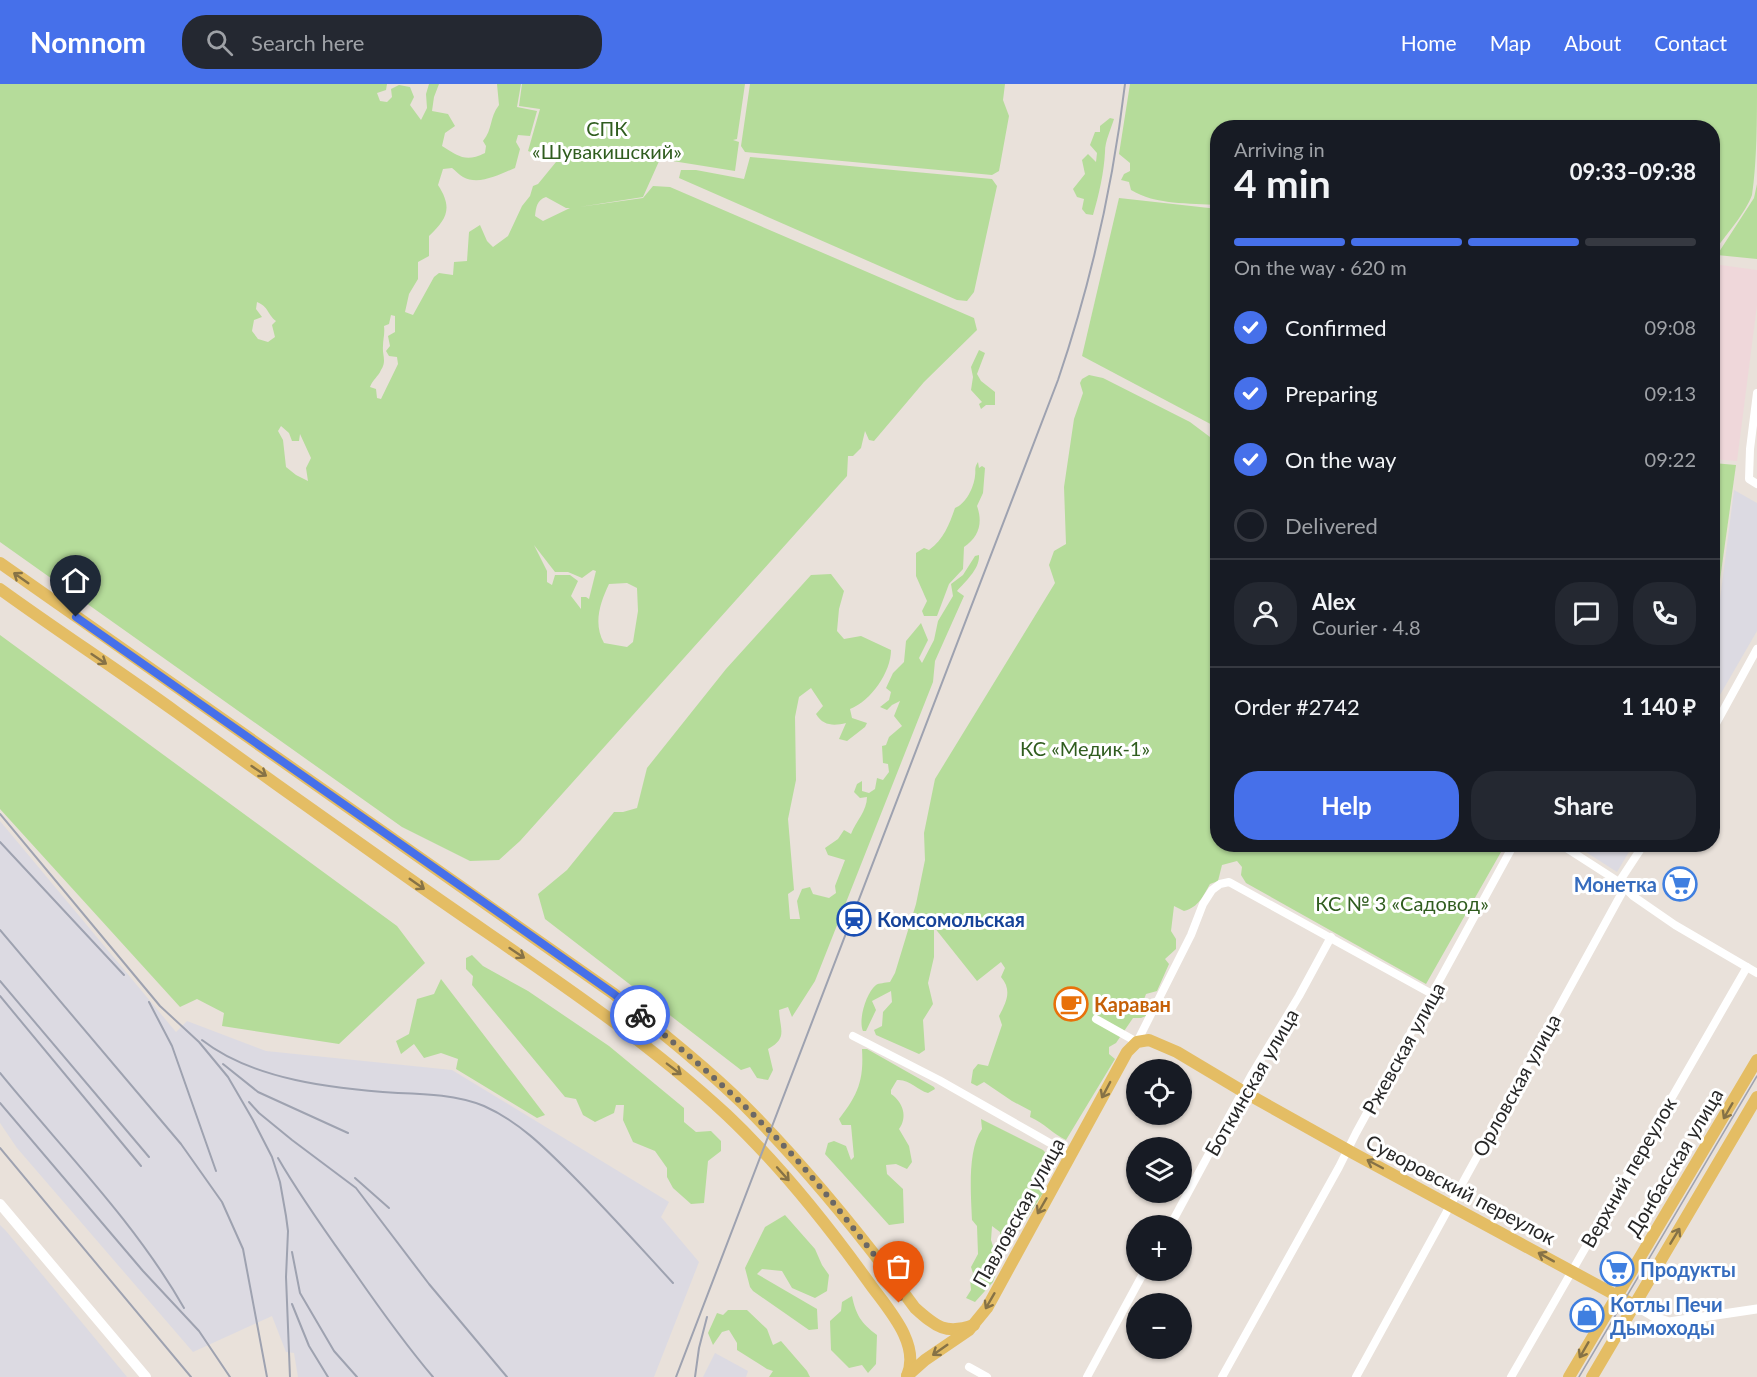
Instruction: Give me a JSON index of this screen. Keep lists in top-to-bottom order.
{
  "streets": {
    "main road": ["Донбасская улица", "Суворовский переулок", "Павловская улица"],
    "street": [
      "Ржевская улица",
      "Боткинская улица",
      "Орловская улица",
      "Верхний переулок"
    ]
  },
  "crossings": [
    ["Ржевская улица", "Суворовский переулок"],
    ["Боткинская улица", "Суворовский переулок"],
    ["Боткинская улица", "Павловская улица"],
    ["Орловская улица", "Суворовский переулок"],
    ["Донбасская улица", "Суворовский переулок"],
    ["Верхний переулок", "Суворовский переулок"],
    ["Суворовский переулок", "Павловская улица"]
  ],
  "one_way": ["Суворовский переулок", "Павловская улица"],
  "parks": ["СПК «Шувакишский»", "КС «Медик-1»", "КС № 3 «Садовод»"],
  "places": {
    "supermarket": ["Монетка", "Продукты"],
    "station": ["Комсомольская"],
    "cafe": ["Караван"],
    "shop": ["Котлы Печи Дымоходы"]
  },
  "page": {
    "header": "Nomnom",
    "search": "Search here",
    "nav": [
      "Home",
      "Map",
      "About",
      "Contact"
    ],
    "heading": ["4 min", "Arriving in", "09:33–09:38"],
    "panel": [
      "Alex",
      "Courier · 4.8",
      "Order #2742",
      "1 140 ₽"
    ],
    "bar": "On the way · 620 m",
    "list": [
      ["Confirmed", "09:08"],
      ["Preparing", "09:13"],
      ["On the way", "09:22"],
      "Delivered"
    ],
    "buttons": ["Help", "Share"],
    "map_buttons": ["+", "−"]
  }
}
